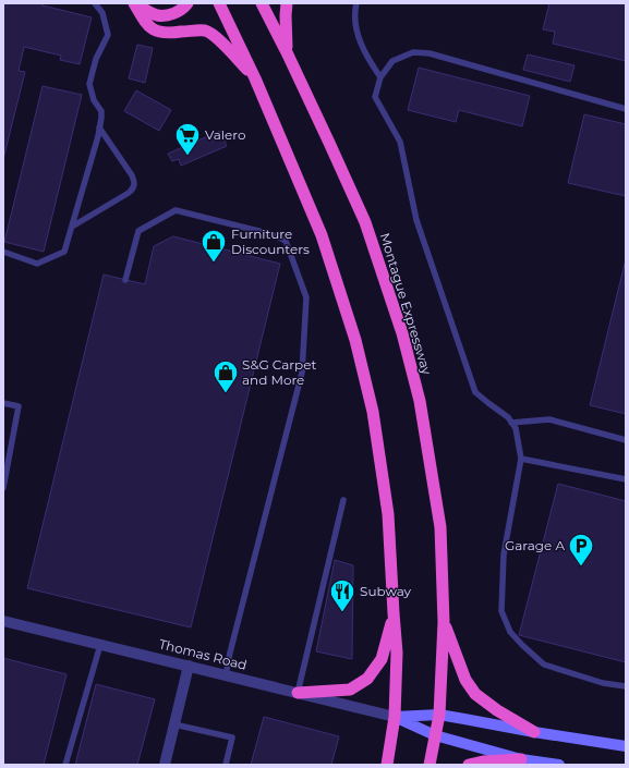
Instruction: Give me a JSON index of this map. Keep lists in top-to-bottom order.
{
  "streets": {
    "highway": ["Montague Expressway"],
    "street": ["Thomas Road"]
  },
  "places": {
    "supermarket": ["Valero"],
    "shop": ["Furniture Discounters", "S&G Carpet and More"],
    "parking": ["Garage A"],
    "restaurant": ["Subway"]
  }
}
